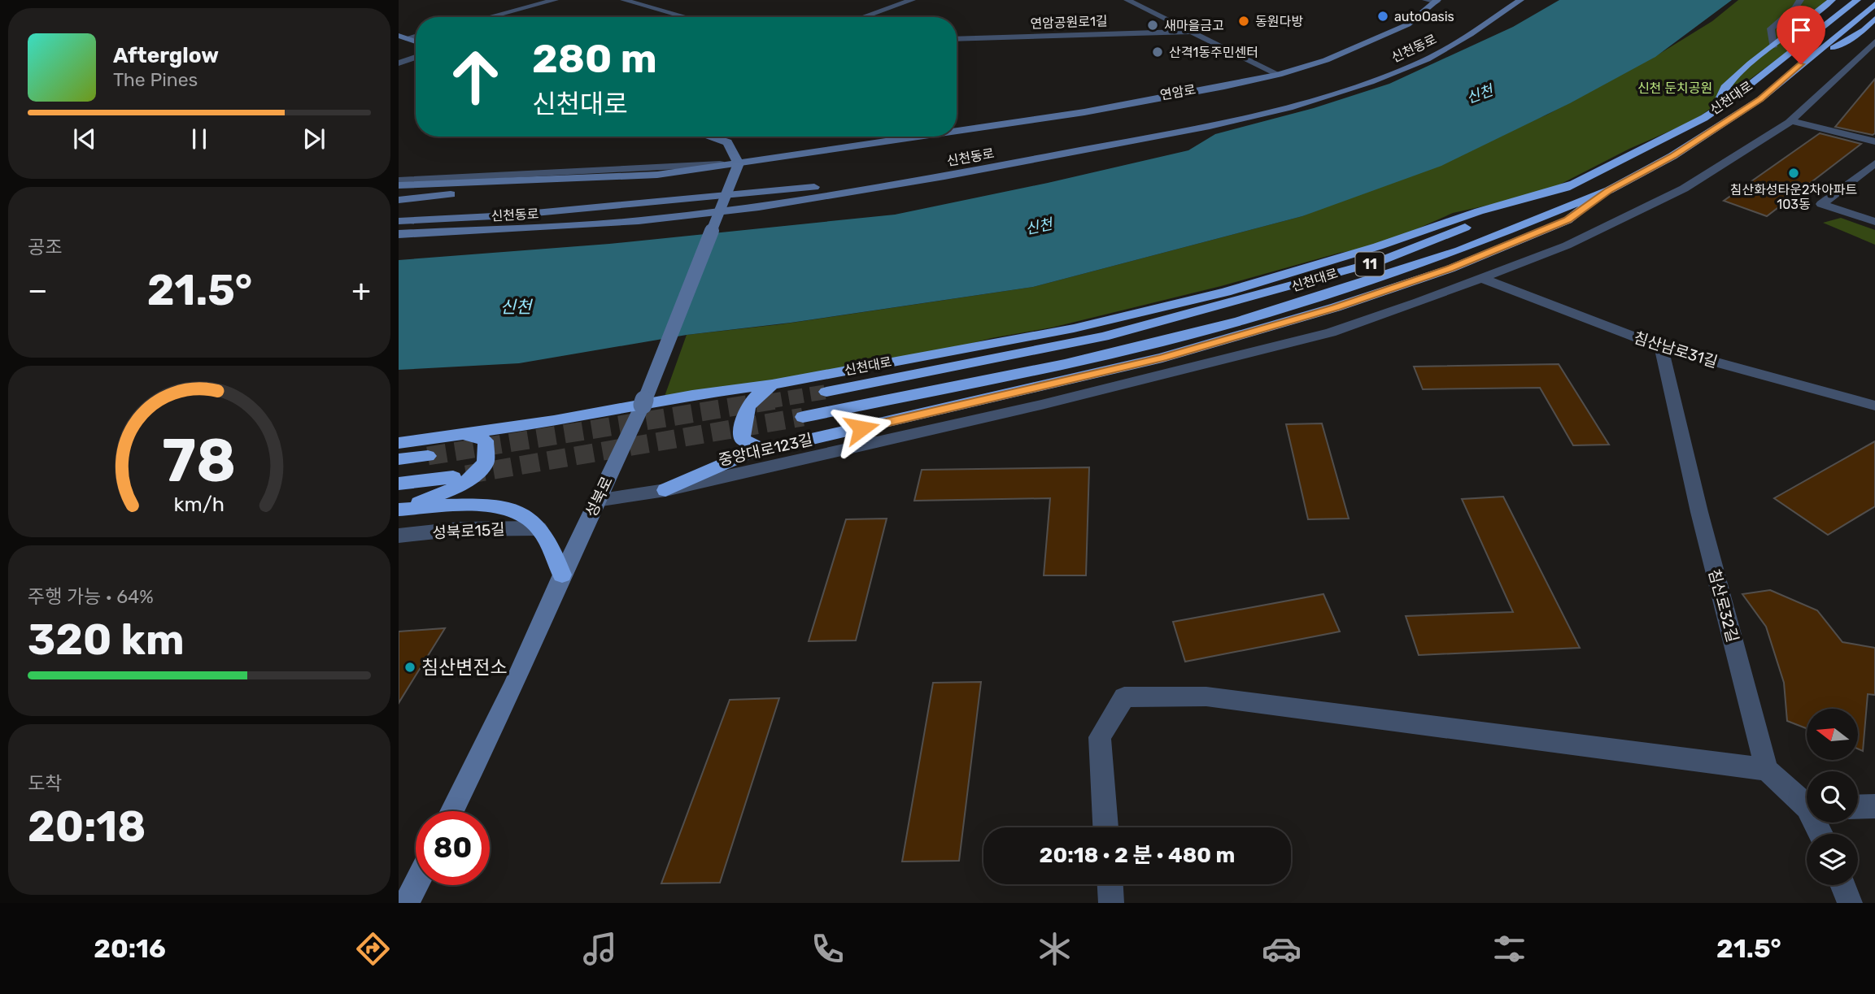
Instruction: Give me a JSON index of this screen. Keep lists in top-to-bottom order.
{
  "streets": {
    "highway": ["신천대로", "11"],
    "main road": ["신천동로", "연암로", "성북로"],
    "street": [
      "연암공원로1길",
      "침산남로31길",
      "중앙대로123길",
      "성북로15길",
      "침산로32길"
    ]
  },
  "crossings": [
    ["침산남로31길", "중앙대로123길"],
    ["침산남로31길", "침산로32길"],
    ["중앙대로123길", "성북로"]
  ],
  "water": ["신천"],
  "parks": ["신천 둔치공원"],
  "places": [
    "autoOasis",
    "동원다방",
    "새마을금고",
    "산격1동주민센터",
    "침산화성타운2차아파트 103동",
    "침산변전소"
  ],
  "north": "left",
  "page": {
    "turn": ["280 m", "신천대로"],
    "song": ["Afterglow", "The Pines"],
    "tile": [
      "공조",
      ["주행 가능 · 64%", "320 km"],
      ["도착", "20:18"]
    ],
    "heat": ["−", "21.5°", "+"],
    "limit": "80",
    "trip": "20:18 · 2 분 · 480 m",
    "tabs": ["20:16", "21.5°"],
    "gauge": ["78", "km/h"]
  }
}
